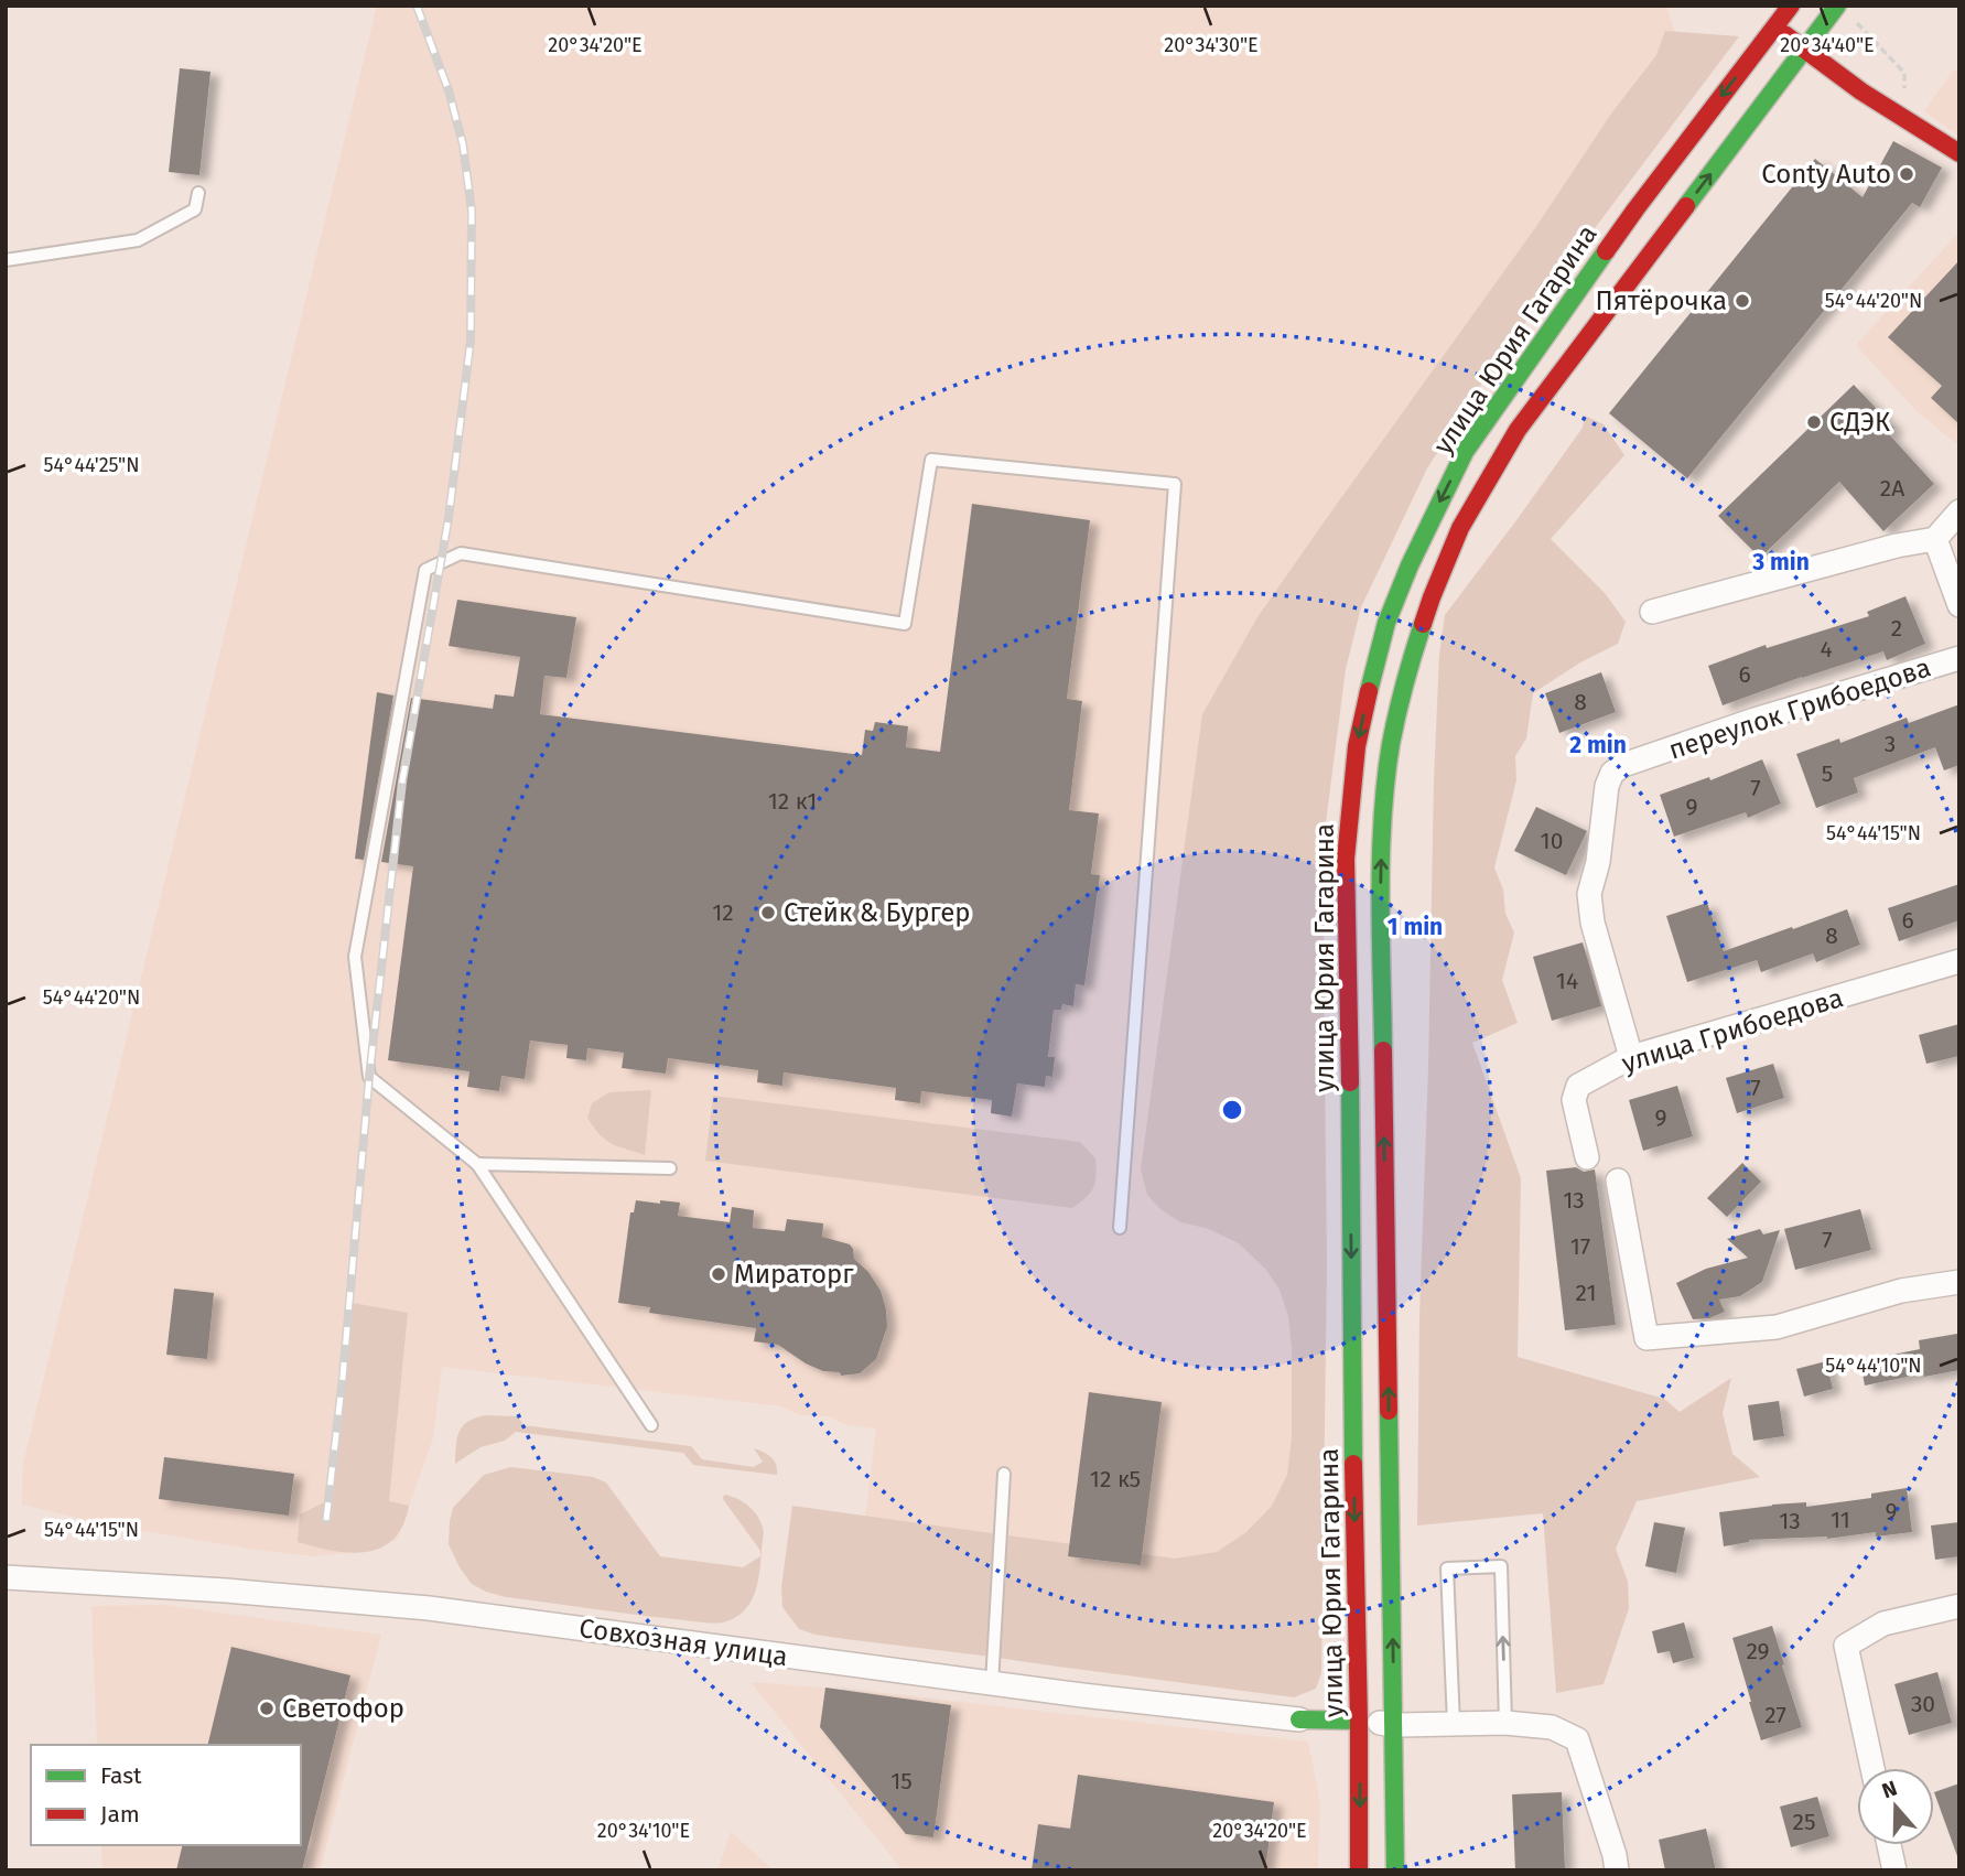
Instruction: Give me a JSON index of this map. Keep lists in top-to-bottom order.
{
  "streets": {
    "main road": ["улица Юрия Гагарина", "Совхозная улица"],
    "street": ["переулок Грибоедова", "улица Грибоедова"]
  },
  "crossings": [
    ["улица Юрия Гагарина", "Совхозная улица"],
    ["переулок Грибоедова", "улица Грибоедова"]
  ],
  "places": [
    "Conty Auto",
    "Пятёрочка",
    "СДЭК",
    "Стейк & Бургер",
    "Мираторг",
    "Светофор"
  ],
  "house_numbers": [
    "2А",
    "2",
    "4",
    "6",
    "8",
    "3",
    "5",
    "7",
    "12 к1",
    "9",
    "10",
    "12",
    "6",
    "8",
    "14",
    "7",
    "9",
    "13",
    "7",
    "17",
    "21",
    "12 к5",
    "9",
    "11",
    "13",
    "29",
    "30",
    "27",
    "15",
    "25"
  ],
  "legend": ["Fast", "Jam"],
  "north": "top",
  "coordinates": [
    "20°34'20\"E",
    "20°34'30\"E",
    "20°34'40\"E",
    "54°44'20\"N",
    "54°44'25\"N",
    "54°44'15\"N",
    "54°44'10\"N",
    "20°34'10\"E"
  ],
  "rings": ["3 min", "2 min", "1 min"]
}
